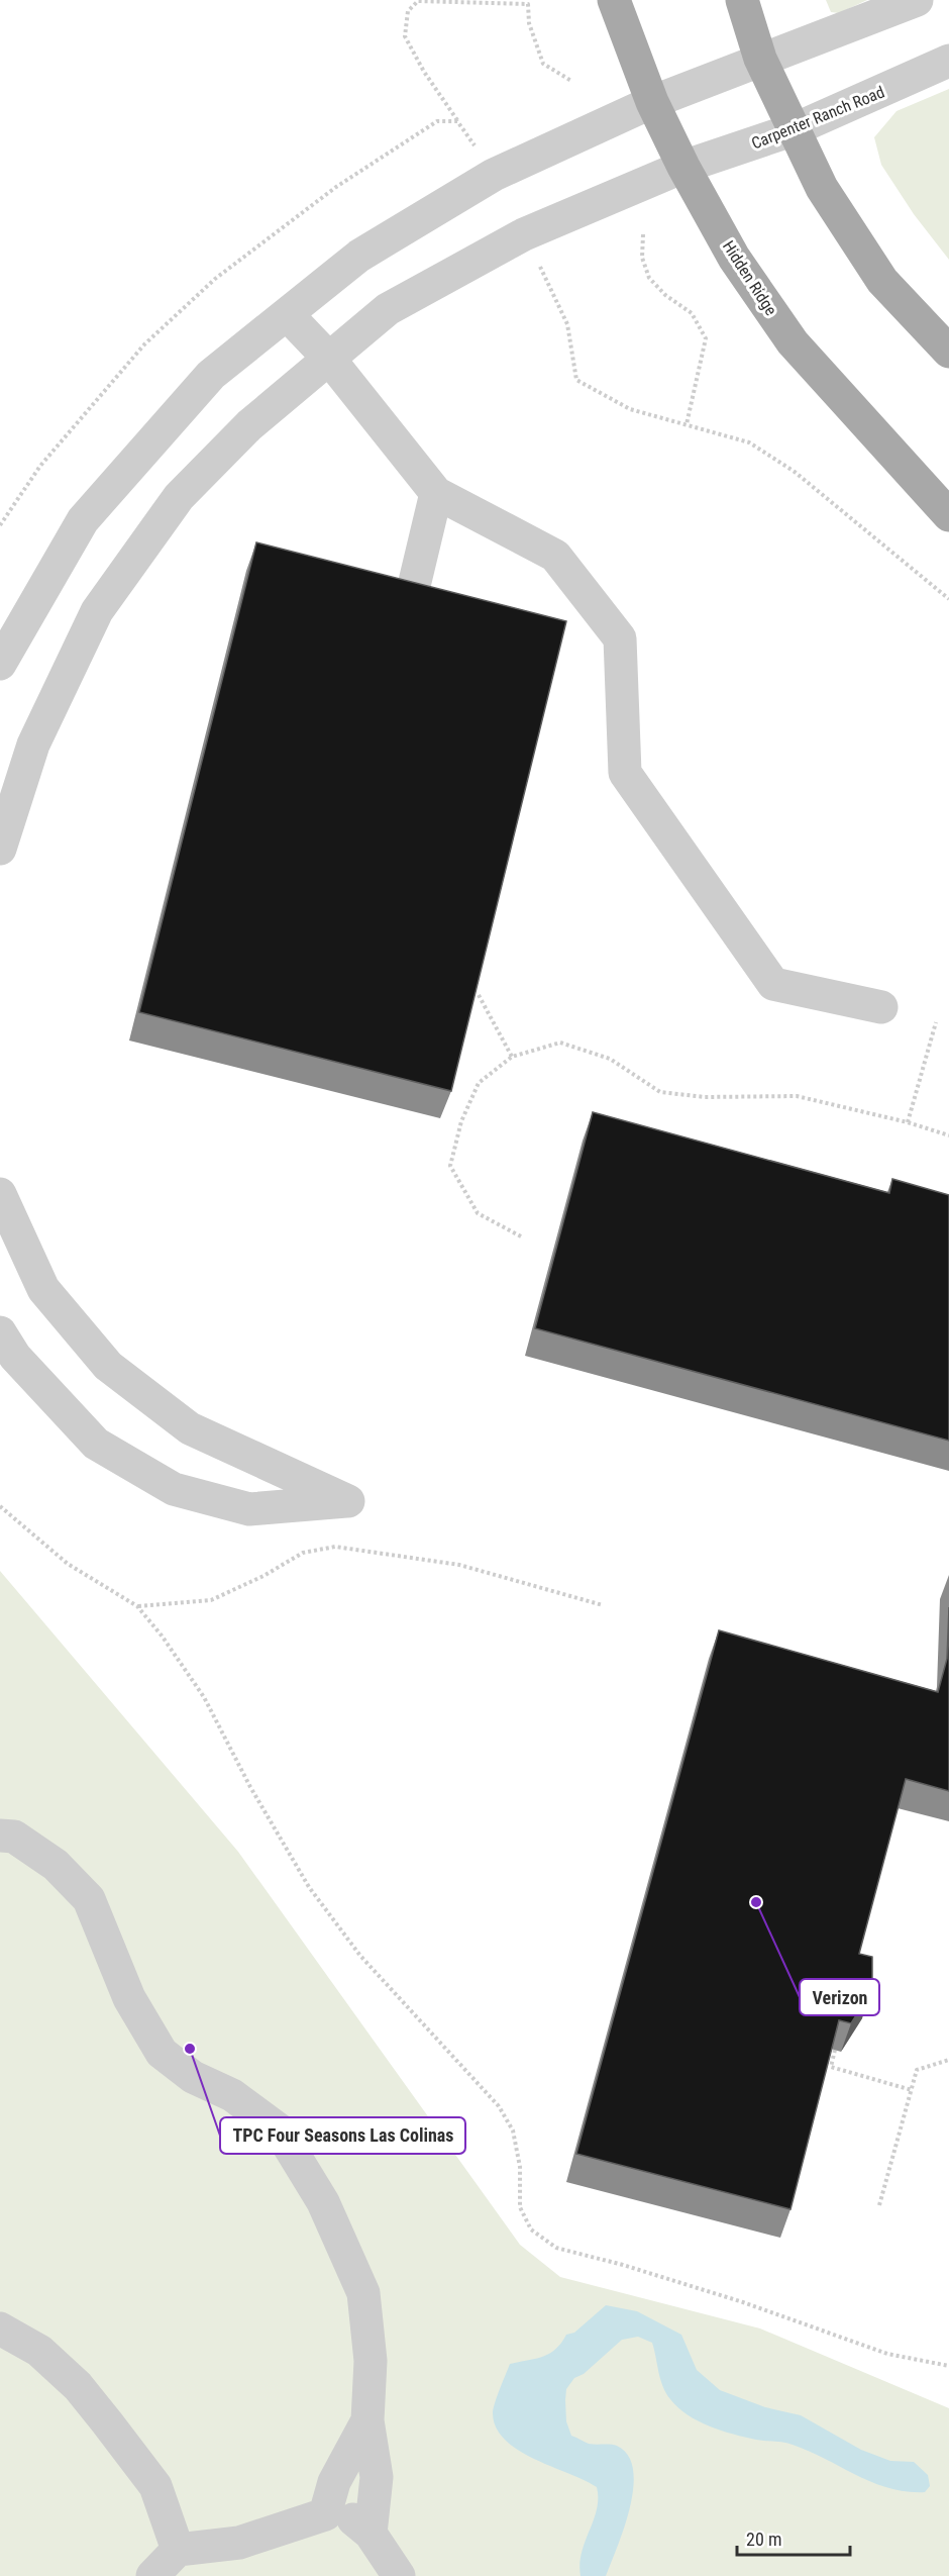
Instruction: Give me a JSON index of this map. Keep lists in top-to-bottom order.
{
  "streets": {
    "main road": ["Hidden Ridge"],
    "lane": ["Carpenter Ranch Road"]
  },
  "crossings": [
    ["Carpenter Ranch Road", "Hidden Ridge"]
  ],
  "places": ["Verizon", "TPC Four Seasons Las Colinas"],
  "scale_bar": "20 m"
}
